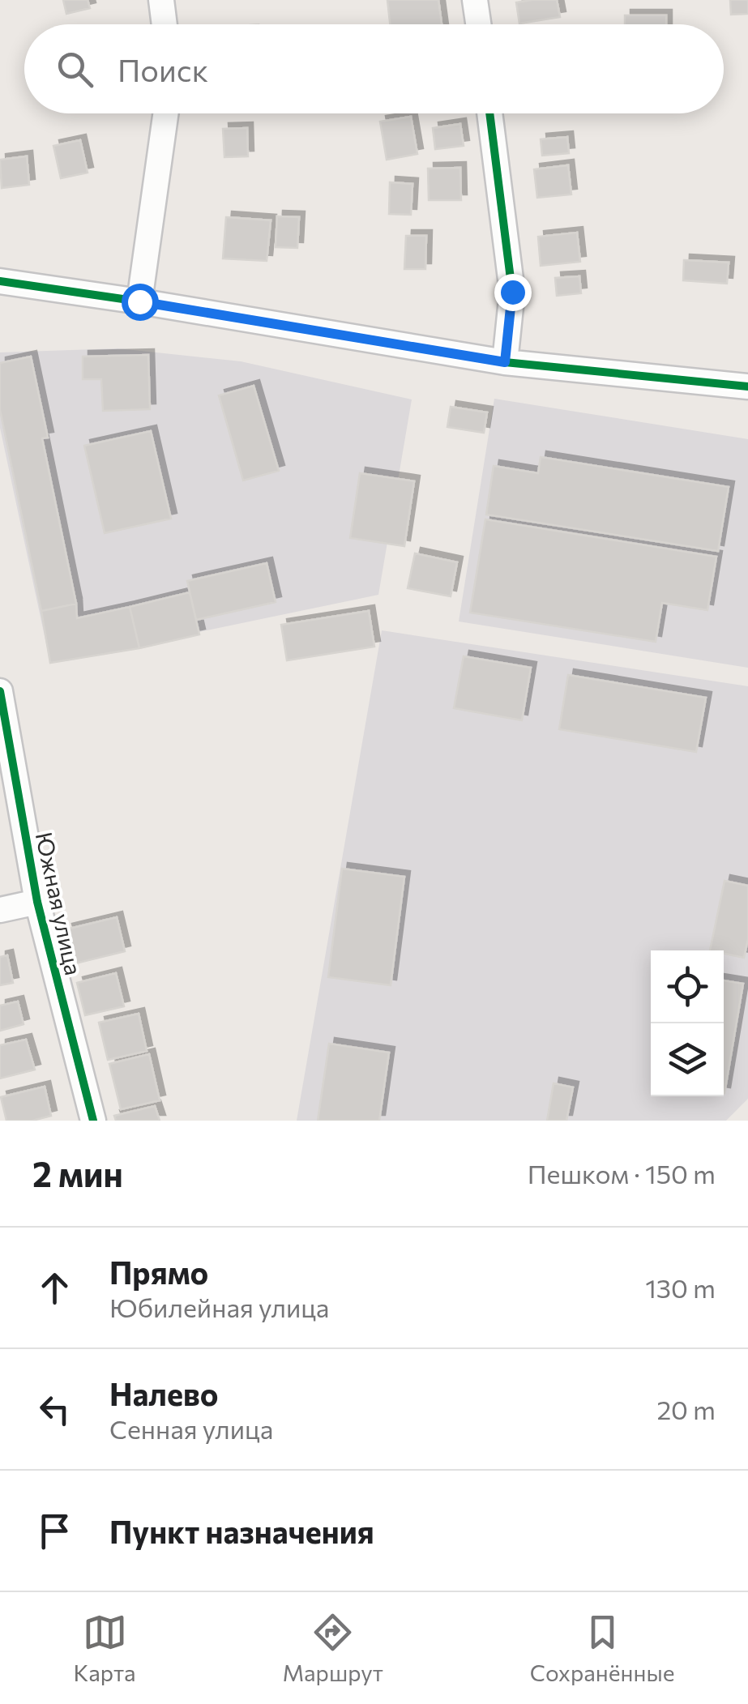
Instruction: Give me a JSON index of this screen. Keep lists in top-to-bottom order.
{
  "streets": {
    "street": ["Южная улица"]
  },
  "page": {
    "search": "Поиск",
    "heading": ["2 мин", "Пешком · 150 m"],
    "list": [
      ["Прямо", "Юбилейная улица", "130 m"],
      ["Налево", "Сенная улица", "20 m"],
      "Пункт назначения"
    ],
    "nav": ["Карта", "Маршрут", "Сохранённые"]
  }
}
